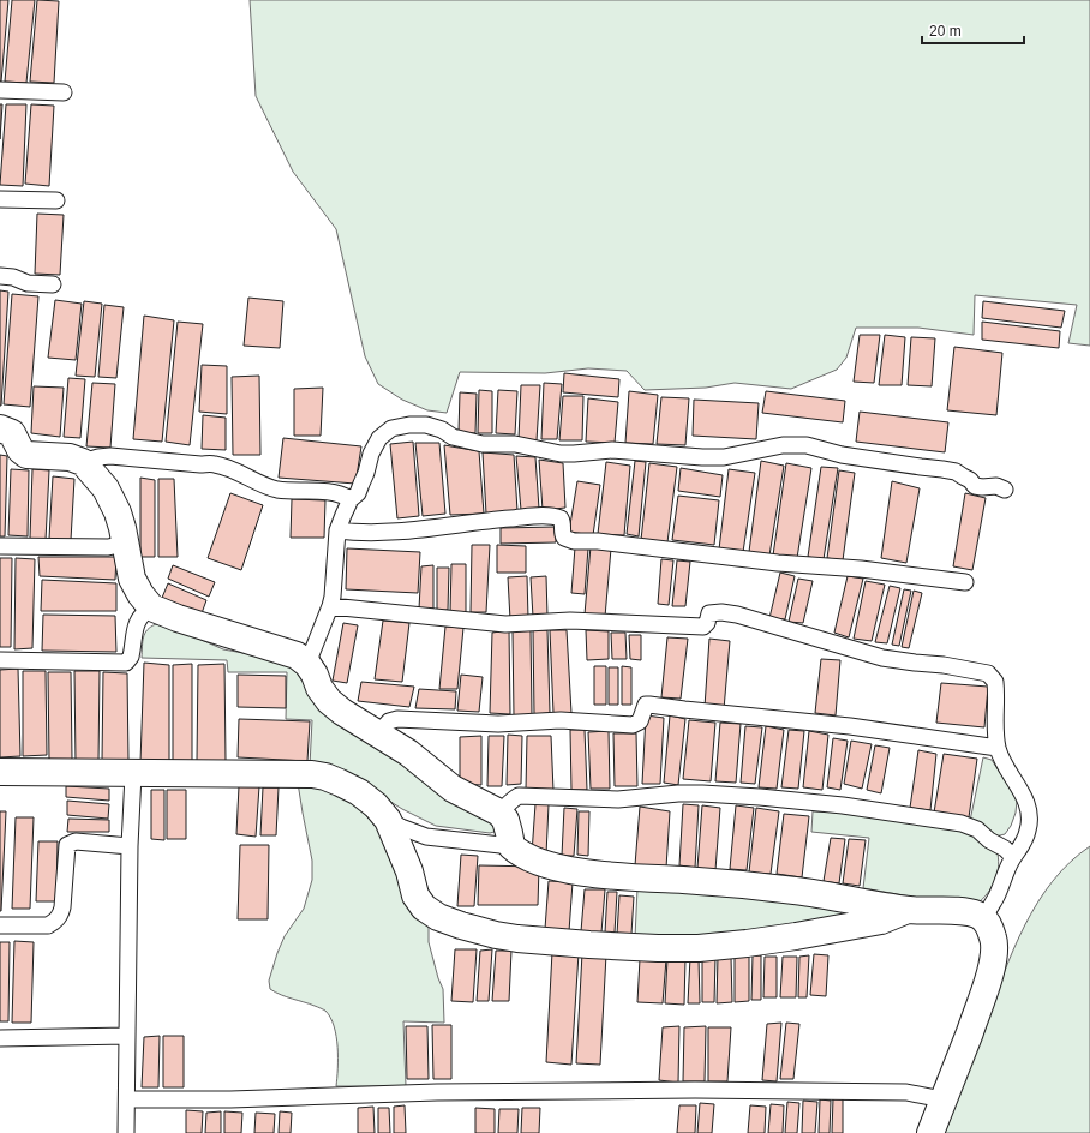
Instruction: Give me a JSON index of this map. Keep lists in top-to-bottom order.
{
  "scale_bar": "20 m"
}
